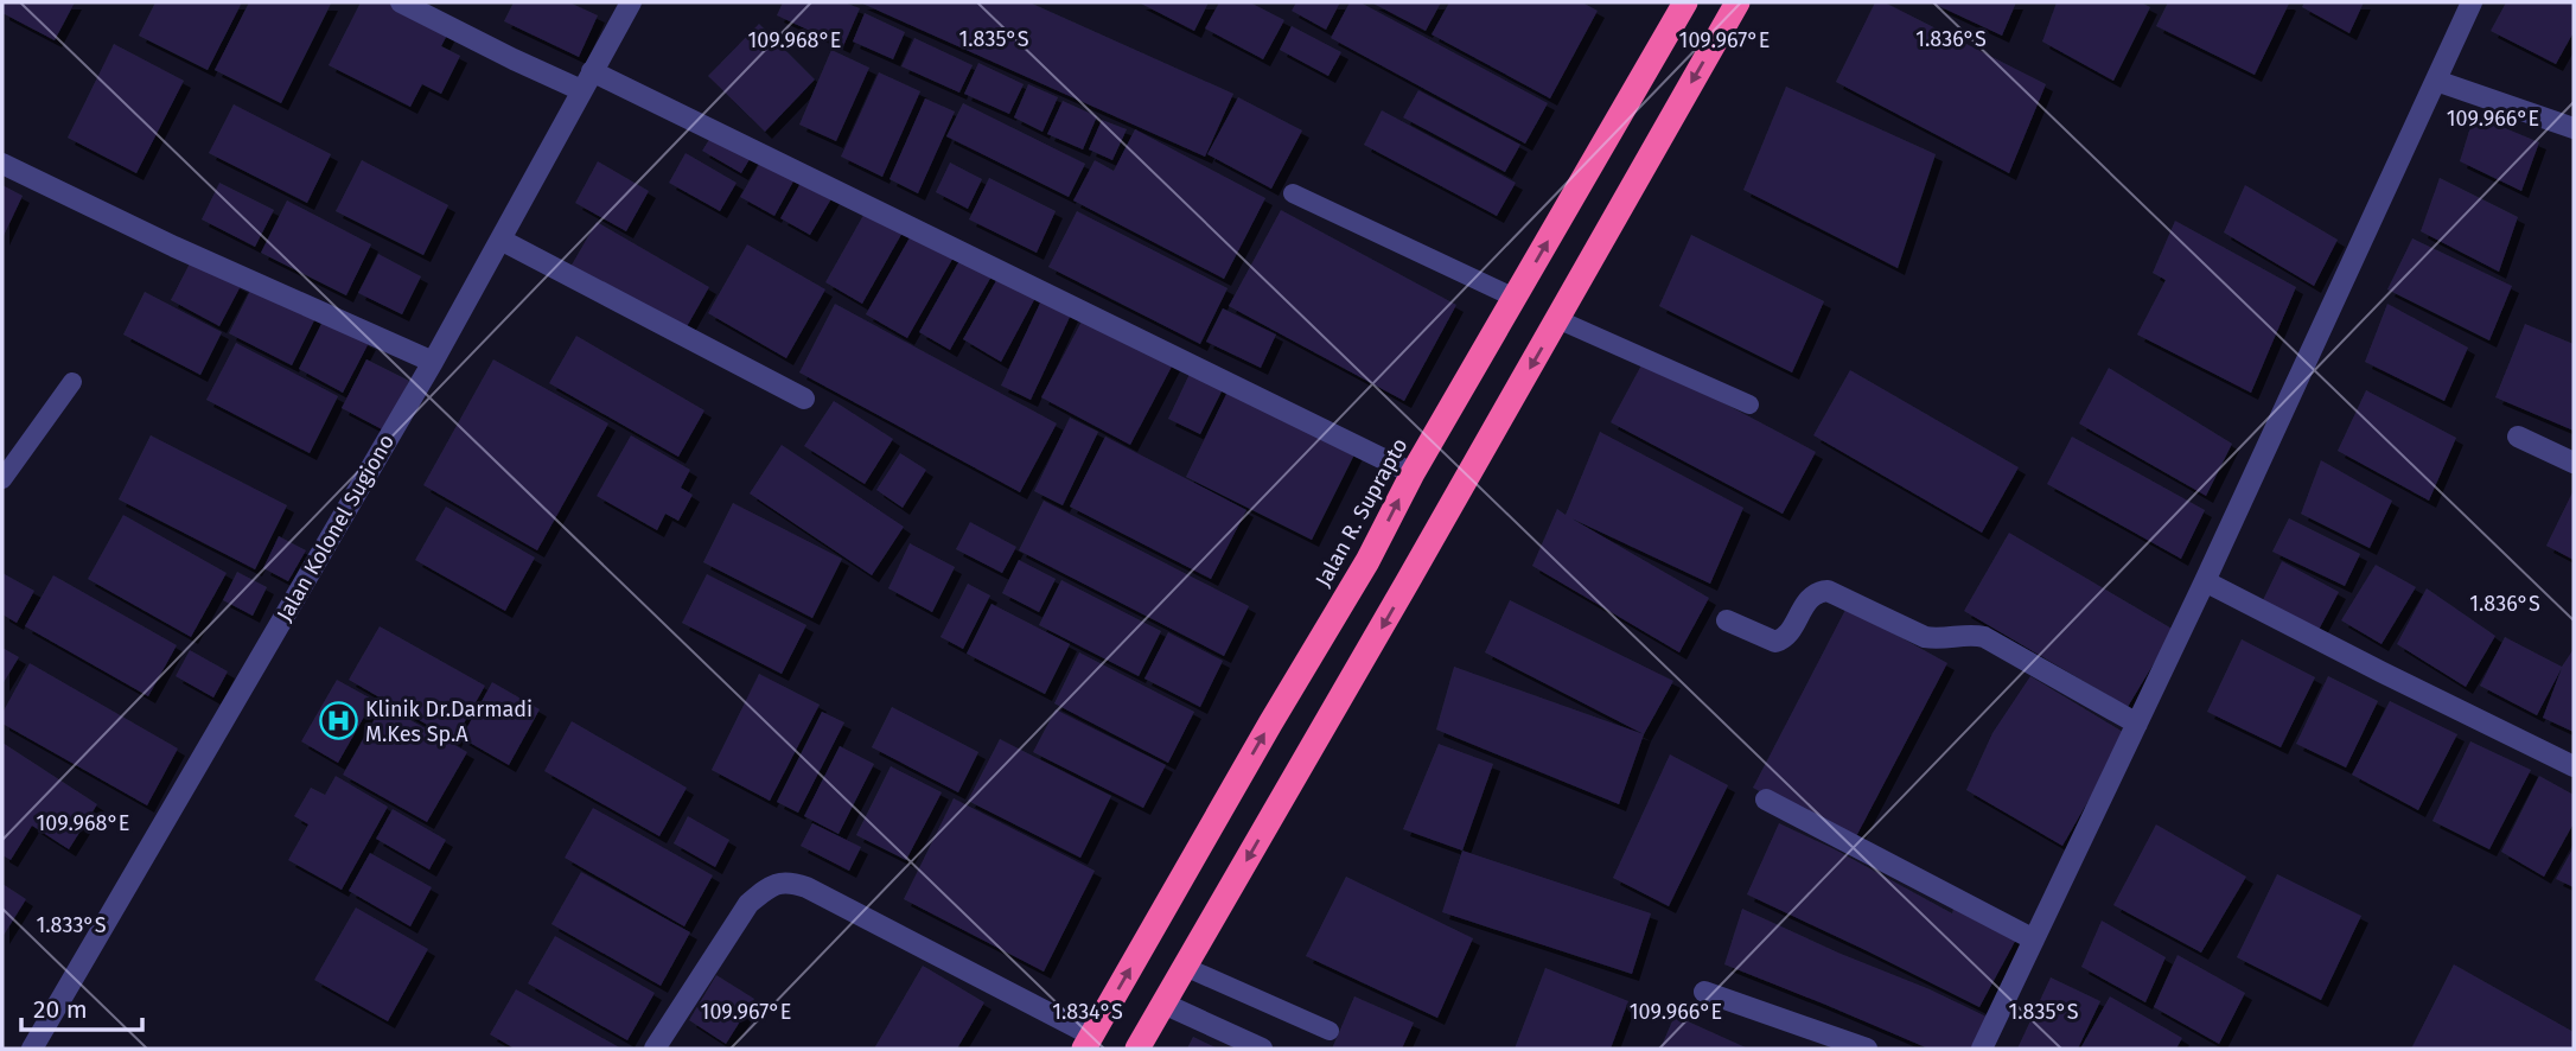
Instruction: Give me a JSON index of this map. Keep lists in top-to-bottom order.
{
  "streets": {
    "highway": ["Jalan R. Suprapto"],
    "street": ["Jalan Kolonel Sugiono"]
  },
  "places": {
    "hospital": ["Klinik Dr.Darmadi M.Kes Sp.A"]
  },
  "scale_bar": "20 m",
  "coordinates": [
    "1.835°S",
    "1.836°S",
    "109.968°E",
    "109.967°E",
    "109.966°E",
    "1.833°S",
    "1.834°S"
  ]
}
